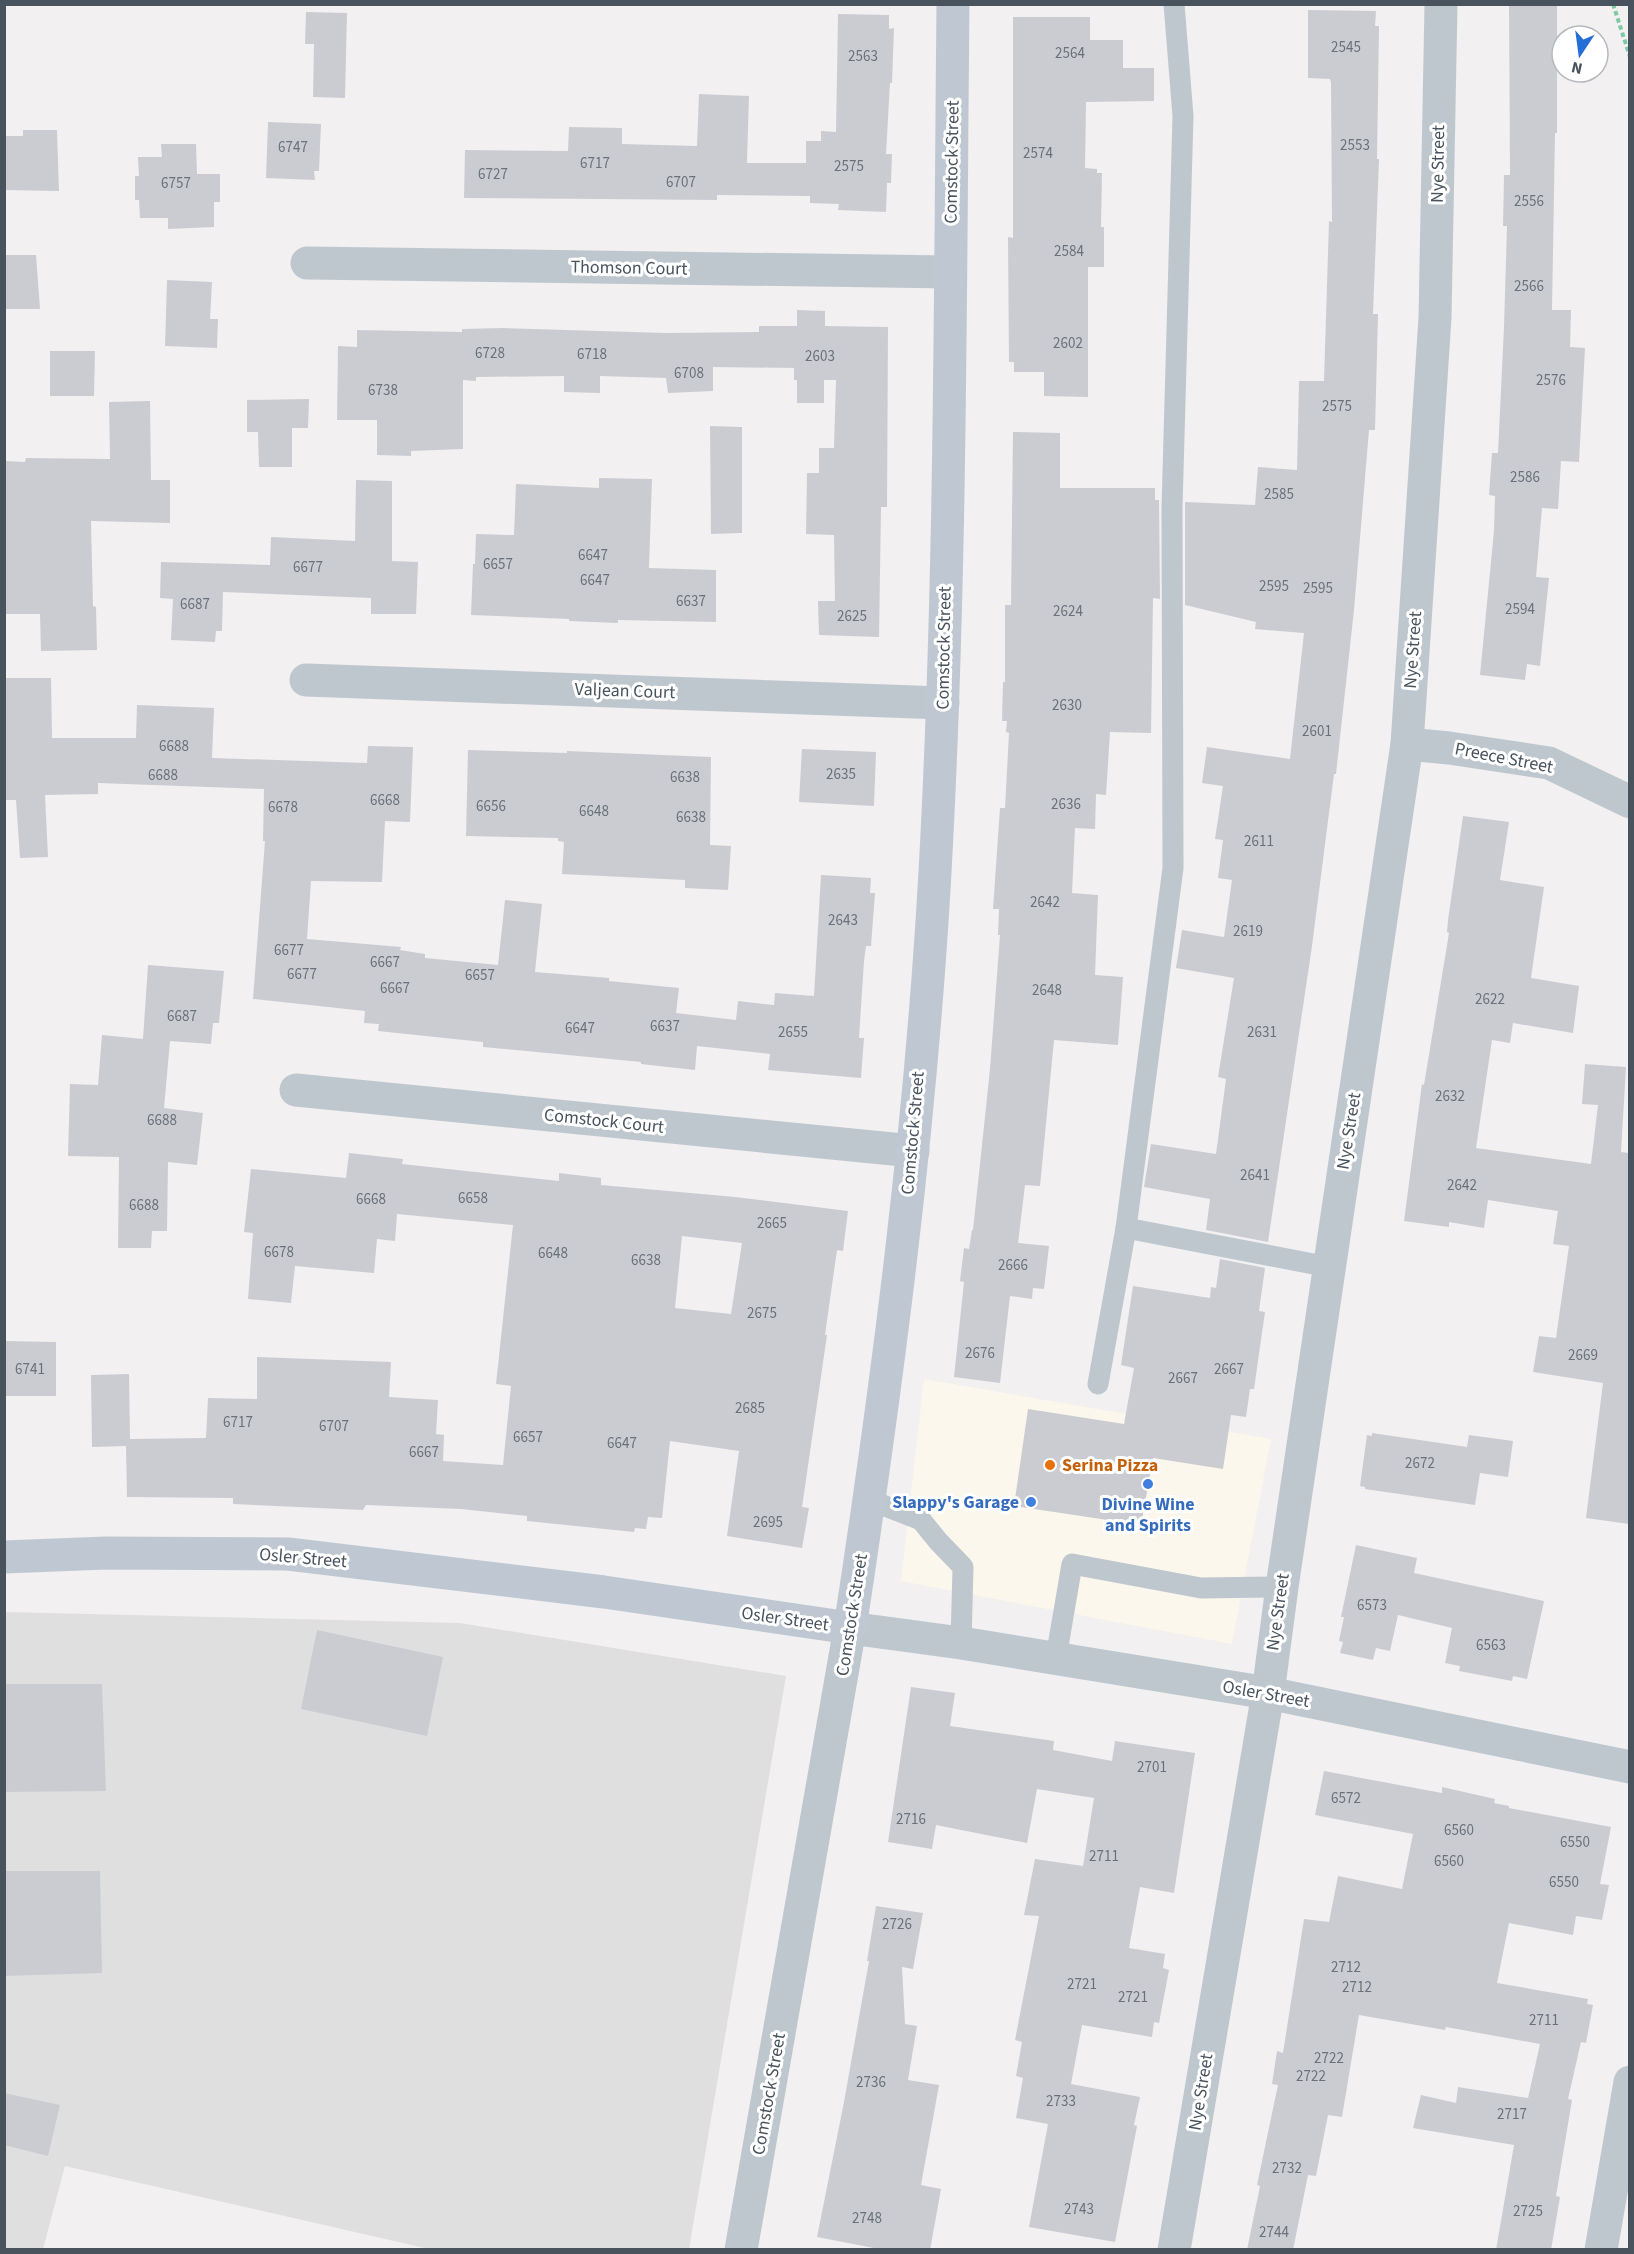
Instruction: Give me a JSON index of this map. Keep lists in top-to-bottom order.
{
  "streets": {
    "street": [
      "Comstock Street",
      "Nye Street",
      "Thomson Court",
      "Valjean Court",
      "Preece Street",
      "Comstock Court",
      "Osler Street"
    ]
  },
  "crossings": [
    ["Comstock Street", "Thomson Court"],
    ["Comstock Street", "Valjean Court"],
    ["Comstock Street", "Comstock Court"],
    ["Comstock Street", "Osler Street"],
    ["Nye Street", "Preece Street"],
    ["Nye Street", "Osler Street"]
  ],
  "places": ["Serina Pizza", "Divine Wine and Spirits", "Slappy's Garage"],
  "house_numbers": [
    "2545",
    "2564",
    "2563",
    "2553",
    "6747",
    "2574",
    "6717",
    "2575",
    "6727",
    "6707",
    "6757",
    "2556",
    "2584",
    "2566",
    "2602",
    "6728",
    "6718",
    "2603",
    "6708",
    "2576",
    "6738",
    "2575",
    "2586",
    "2585",
    "6647",
    "6657",
    "6677",
    "6647",
    "2595",
    "2595",
    "6637",
    "6687",
    "2594",
    "2624",
    "2625",
    "2630",
    "2601",
    "6688",
    "2635",
    "6688",
    "6638",
    "6668",
    "2636",
    "6656",
    "6678",
    "6648",
    "6638",
    "2611",
    "2642",
    "2643",
    "2619",
    "6677",
    "6667",
    "6677",
    "6657",
    "6667",
    "2648",
    "2622",
    "6687",
    "6637",
    "6647",
    "2655",
    "2631",
    "2632",
    "6688",
    "2641",
    "2642",
    "6658",
    "6668",
    "6688",
    "2665",
    "6678",
    "6648",
    "6638",
    "2666",
    "2675",
    "2676",
    "2669",
    "6741",
    "2667",
    "2667",
    "2685",
    "6717",
    "6707",
    "6657",
    "6647",
    "6667",
    "2672",
    "2695",
    "6573",
    "6563",
    "2701",
    "6572",
    "2716",
    "6560",
    "6550",
    "2711",
    "6560",
    "6550",
    "2726",
    "2712",
    "2721",
    "2712",
    "2721",
    "2711",
    "2722",
    "2722",
    "2736",
    "2733",
    "2717",
    "2732",
    "2743",
    "2725",
    "2748",
    "2744"
  ],
  "north": "bottom"
}
